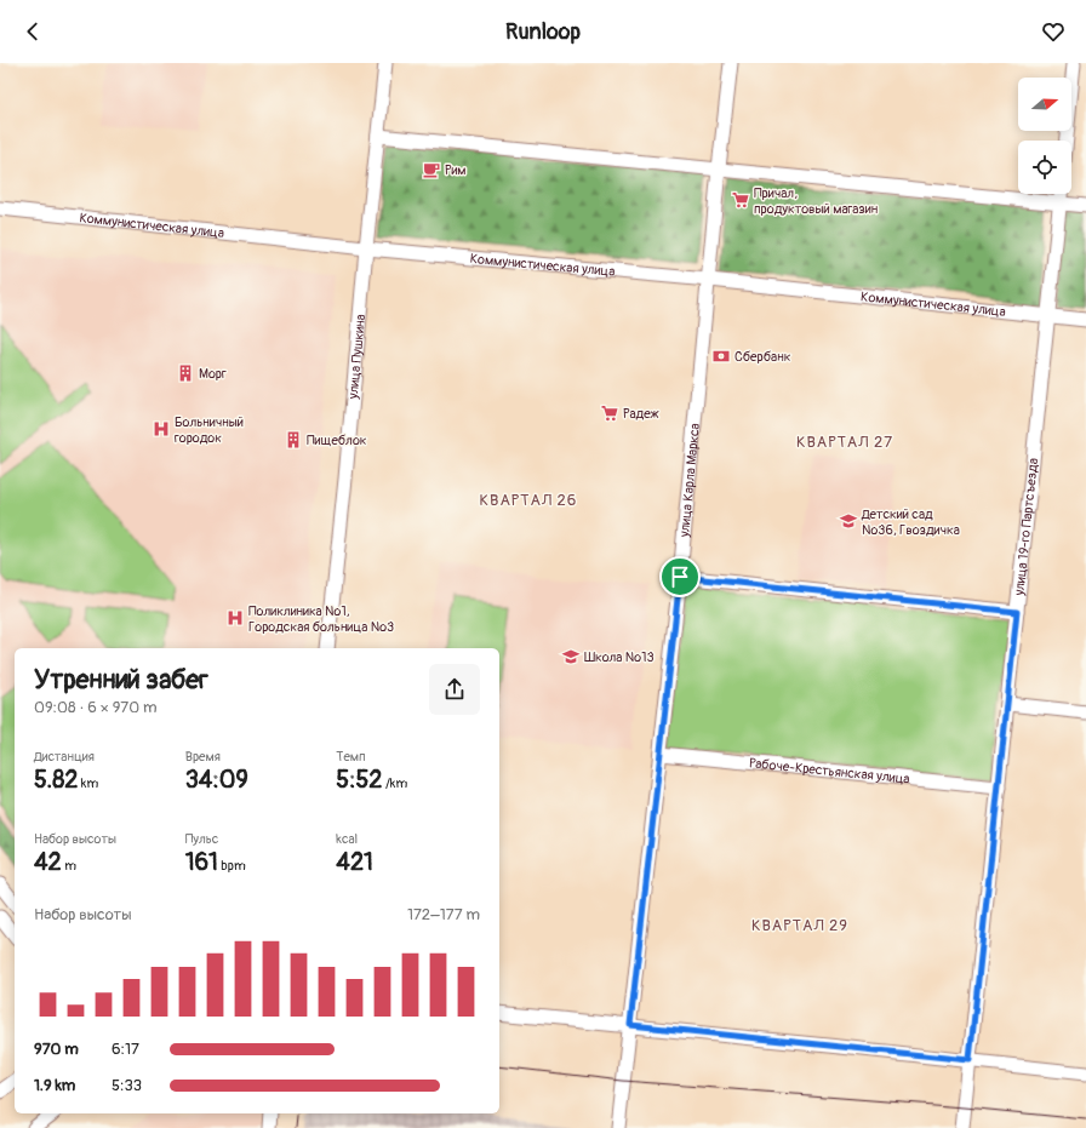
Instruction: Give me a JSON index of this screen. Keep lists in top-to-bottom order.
{
  "streets": {
    "street": [
      "Коммунистическая улица",
      "улица Пушкина",
      "улица Карла Маркса",
      "улица 19-го Партсъезда",
      "Рабоче-Крестьянская улица"
    ]
  },
  "crossings": [
    ["Коммунистическая улица", "улица Пушкина"],
    ["Коммунистическая улица", "улица Карла Маркса"],
    ["Коммунистическая улица", "улица 19-го Партсъезда"],
    ["улица Карла Маркса", "Рабоче-Крестьянская улица"],
    ["улица 19-го Партсъезда", "Рабоче-Крестьянская улица"]
  ],
  "districts": ["КВАРТАЛ 27", "КВАРТАЛ 26", "КВАРТАЛ 29"],
  "places": {
    "cafe": ["Рим"],
    "supermarket": ["Причал, продуктовый магазин", "Радеж"],
    "bank": ["Сбербанк"],
    "building": ["Морг", "Пищеблок"],
    "hospital": ["Больничный городок", "Поликлиника №1, Городская больница №3"],
    "school or university": ["Детский сад №36, Гвоздичка", "Школа №13"]
  },
  "north": "right",
  "page": {
    "header": "Runloop",
    "heading": ["Утренний забег", "09:08 · 6 × 970 m"],
    "stats": [
      ["Дистанция", "5.82 km"],
      ["Время", "34:09"],
      ["Темп", "5:52 /km"],
      ["Набор высоты", "42 m"],
      ["Пульс", "161 bpm"],
      ["kcal", "421"]
    ],
    "chart": ["Набор высоты", "172–177 m"],
    "list": [
      {
        "name": "970 m",
        "note": "6:17"
      },
      {
        "name": "1.9 km",
        "note": "5:33"
      }
    ]
  }
}
